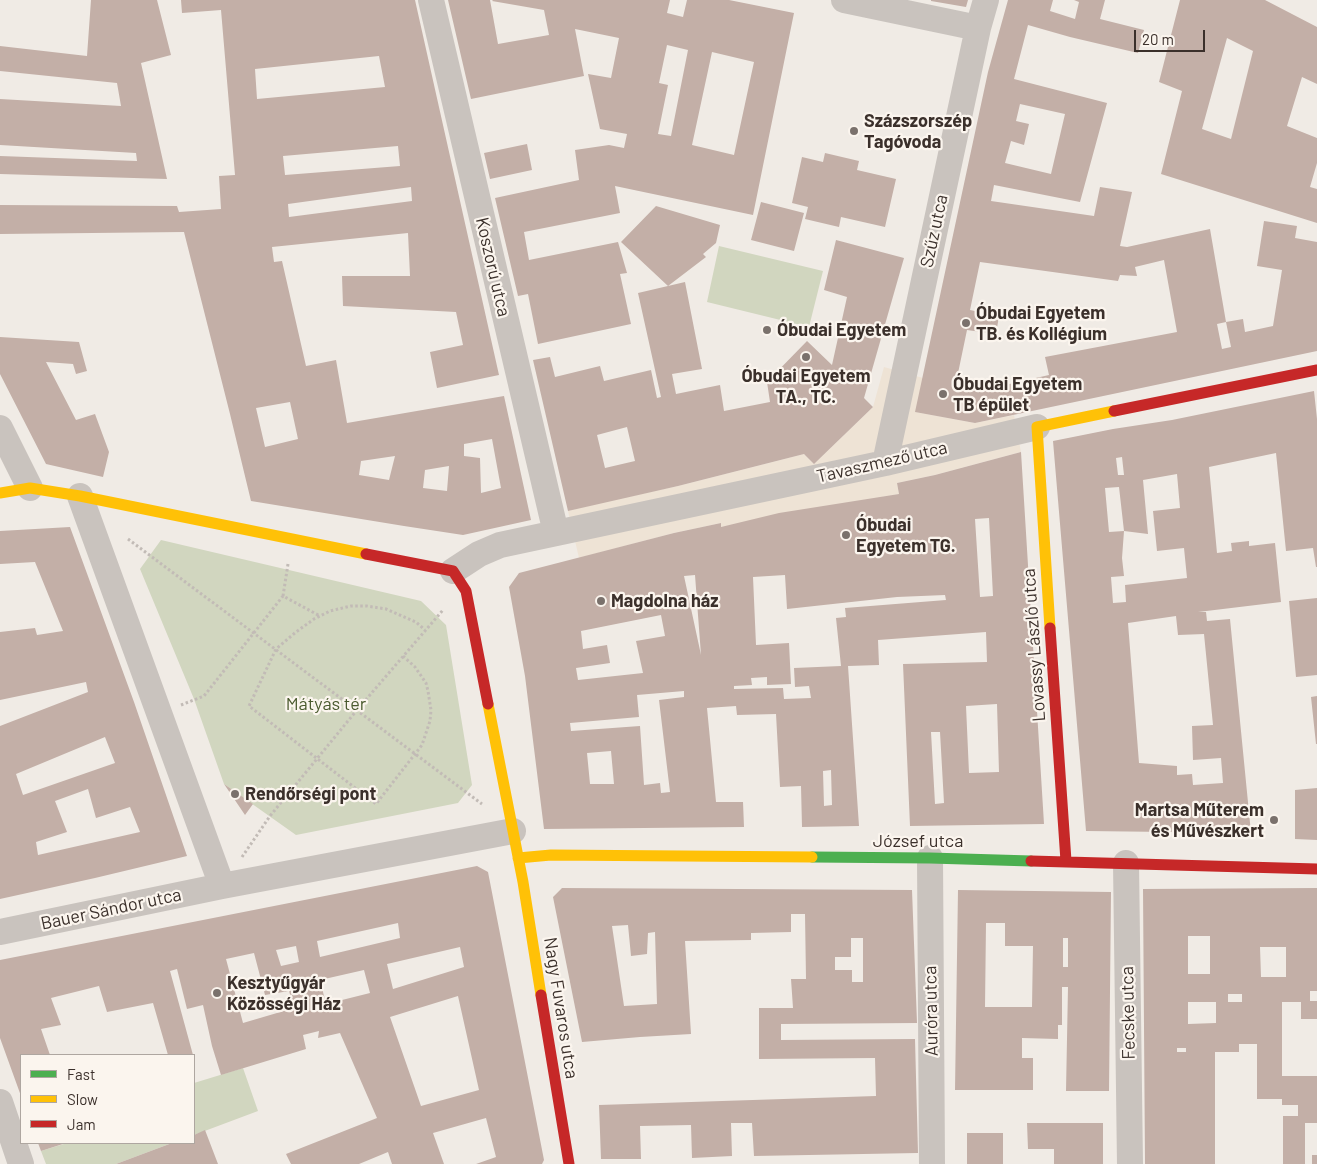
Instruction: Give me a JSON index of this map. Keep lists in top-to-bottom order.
{
  "streets": {
    "street": [
      "Szűz utca",
      "Koszorú utca",
      "Tavaszmező utca",
      "Lovassy László utca",
      "József utca",
      "Bauer Sándor utca",
      "Nagy Fuvaros utca",
      "Auróra utca",
      "Fecske utca"
    ]
  },
  "crossings": [
    ["Szűz utca", "Tavaszmező utca"],
    ["Koszorú utca", "Tavaszmező utca"],
    ["Tavaszmező utca", "Lovassy László utca"],
    ["Lovassy László utca", "József utca"],
    ["József utca", "Nagy Fuvaros utca"],
    ["József utca", "Auróra utca"],
    ["József utca", "Fecske utca"]
  ],
  "parks": ["Mátyás tér"],
  "places": [
    "Százszorszép Tagóvoda",
    "Óbudai Egyetem TB. és Kollégium",
    "Óbudai Egyetem",
    "Óbudai Egyetem TA., TC.",
    "Óbudai Egyetem TB épület",
    "Óbudai Egyetem TG.",
    "Magdolna ház",
    "Rendőrségi pont",
    "Martsa Műterem és Művészkert",
    "Kesztyűgyár Közösségi Ház"
  ],
  "legend": ["Fast", "Slow", "Jam"],
  "scale_bar": "20 m"
}
